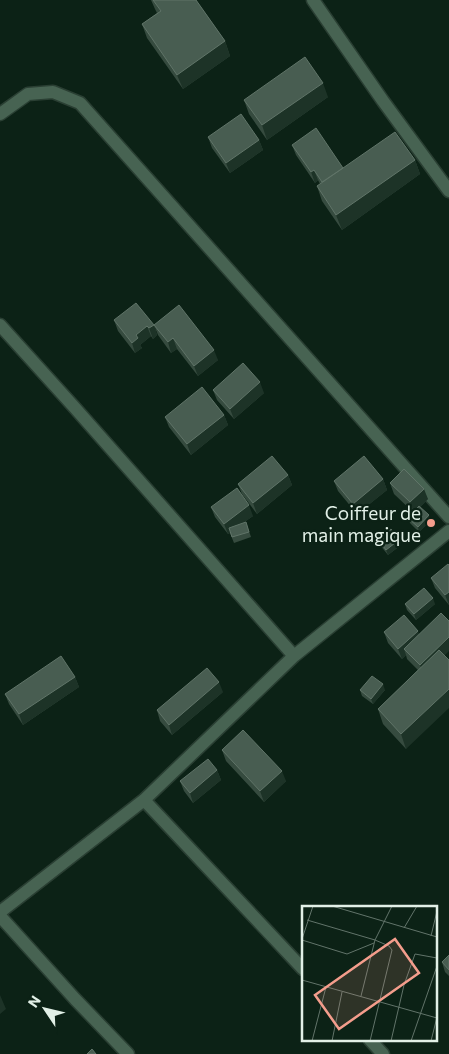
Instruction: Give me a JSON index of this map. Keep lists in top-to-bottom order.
{
  "places": ["Coiffeur de main magique"],
  "north": "top left"
}
